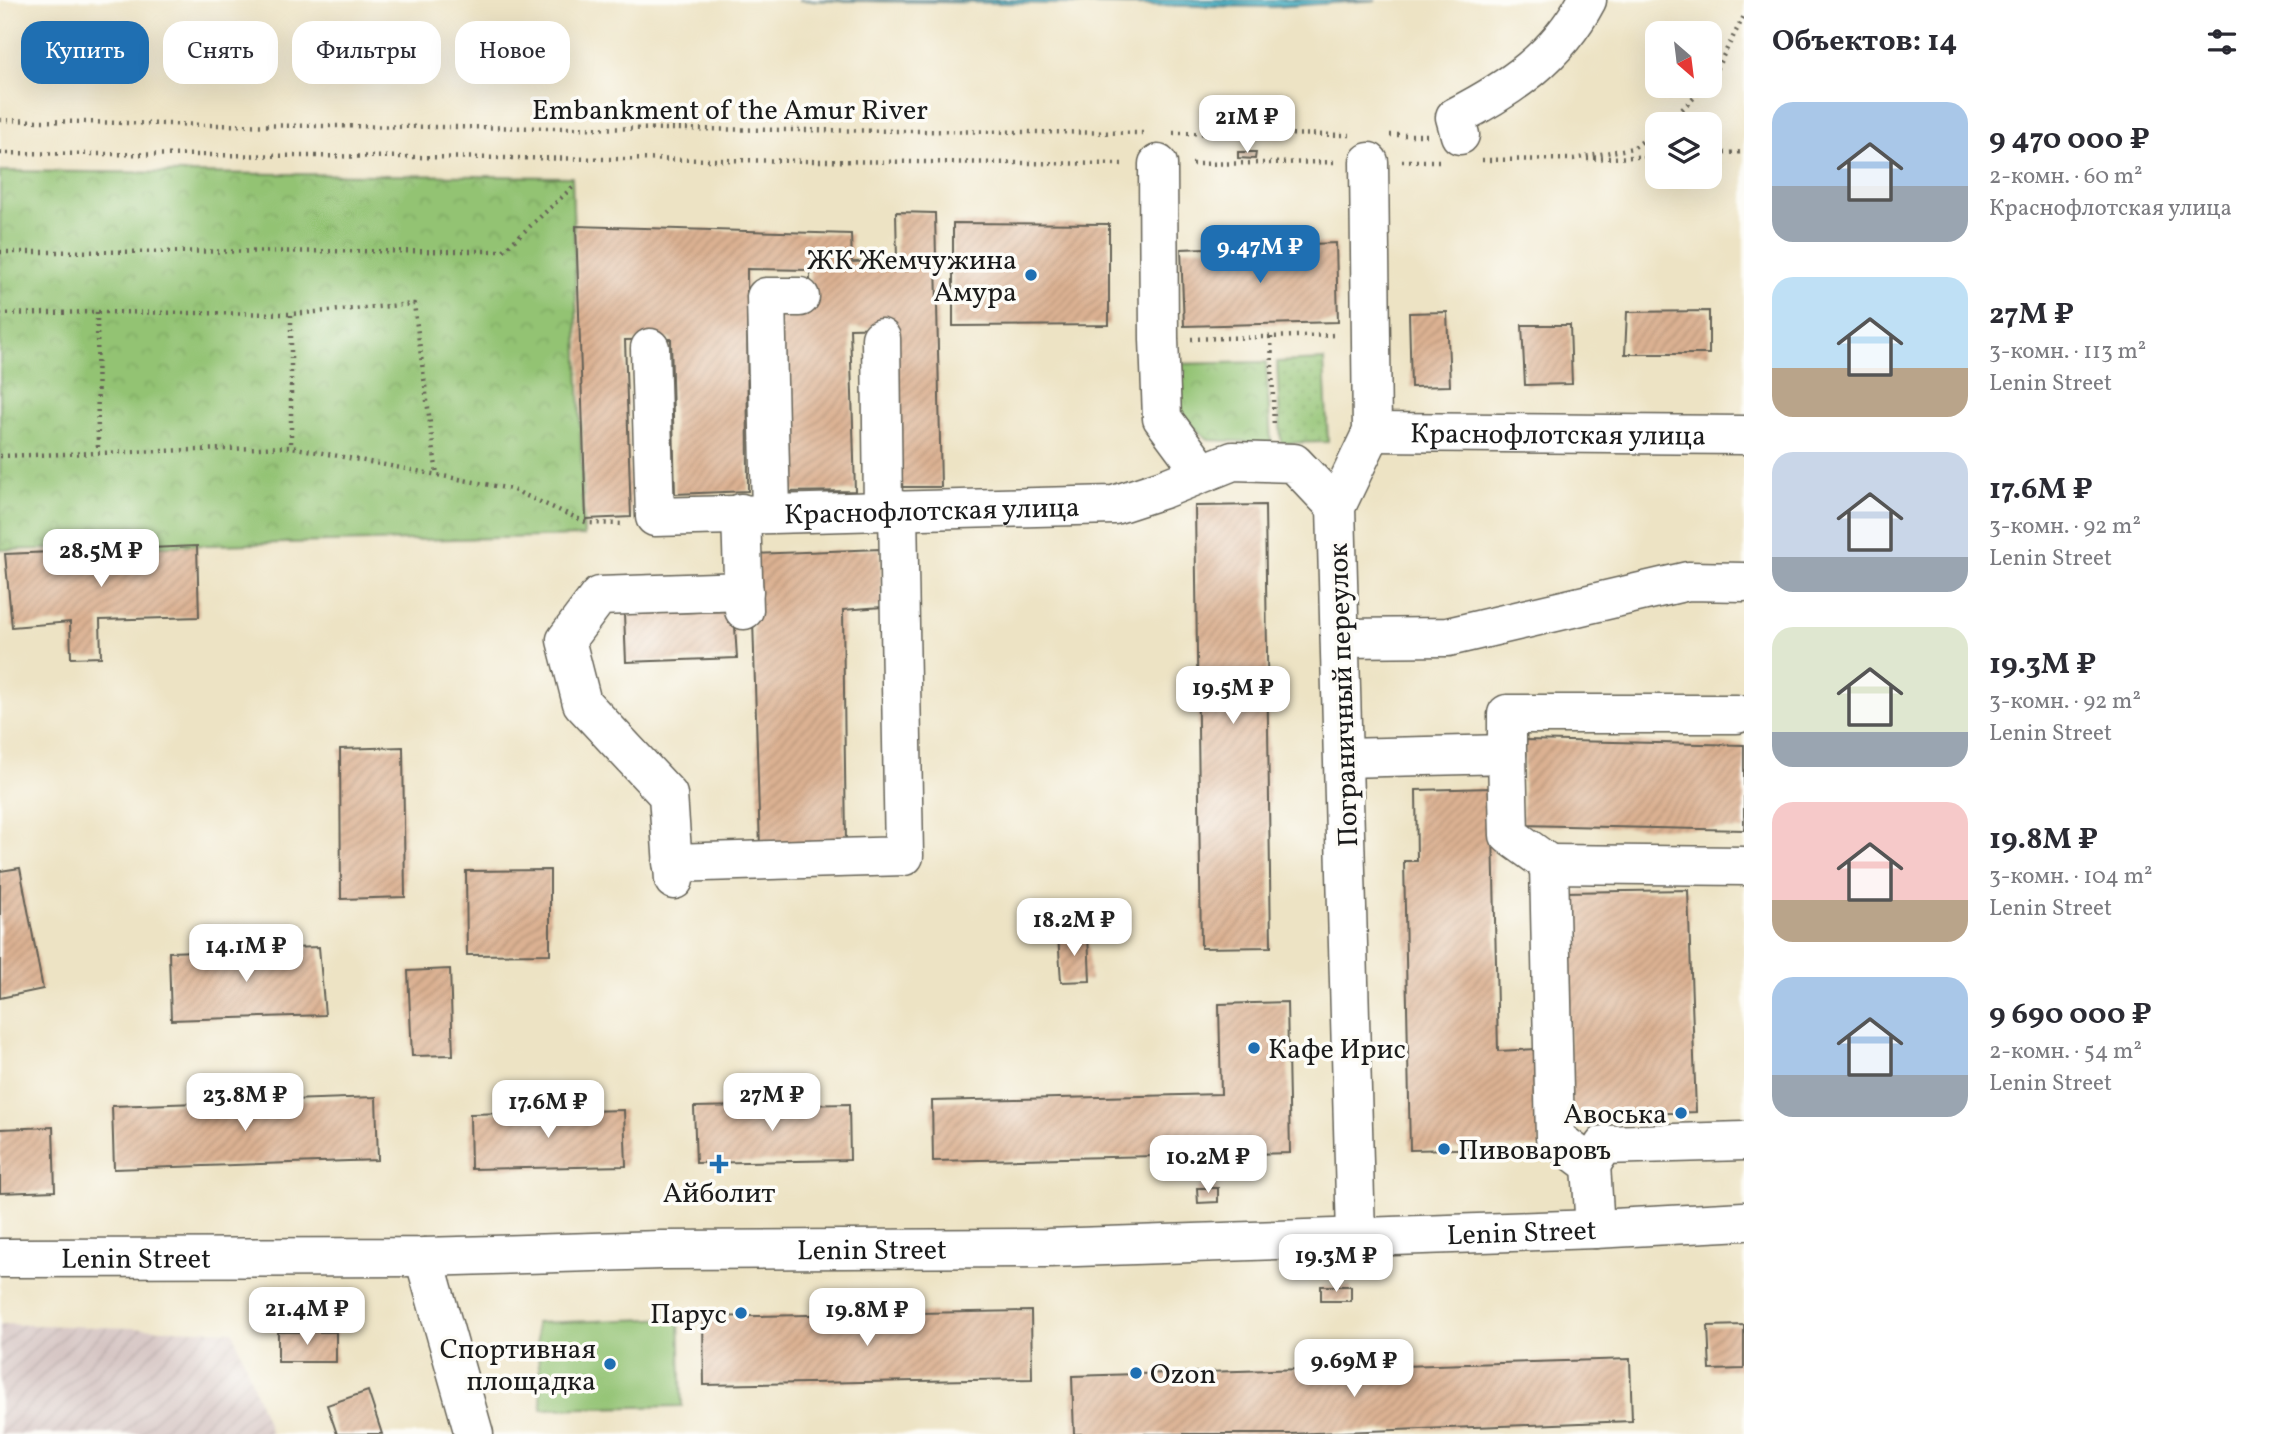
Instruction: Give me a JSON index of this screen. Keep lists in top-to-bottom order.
{
  "streets": {
    "street": ["Краснофлотская улица", "Пограничный переулок", "Lenin Street"],
    "path": ["Embankment of the Amur River"]
  },
  "crossings": [
    ["Embankment of the Amur River", "Пограничный переулок"],
    ["Краснофлотская улица", "Пограничный переулок"],
    ["Пограничный переулок", "Lenin Street"]
  ],
  "places": {
    "other": [
      "ЖК Жемчужина Амура",
      "Кафе Ирис",
      "Авоська",
      "Пивоваровъ",
      "Парус",
      "Спортивная площадка",
      "Ozon"
    ],
    "health": ["Айболит"]
  },
  "north": "bottom right",
  "page": {
    "heading": "Объектов: 14",
    "chip": [
      "Купить",
      "Снять",
      "Фильтры",
      "Новое"
    ],
    "list": [
      {
        "name": "9 470 000 ₽",
        "note": "2-комн. · 60 m² · Краснофлотская улица"
      },
      {
        "name": "27M ₽",
        "note": "3-комн. · 113 m² · Lenin Street"
      },
      {
        "name": "17.6M ₽",
        "note": "3-комн. · 92 m² · Lenin Street"
      },
      {
        "name": "19.3M ₽",
        "note": "3-комн. · 92 m² · Lenin Street"
      },
      {
        "name": "19.8M ₽",
        "note": "3-комн. · 104 m² · Lenin Street"
      },
      {
        "name": "9 690 000 ₽",
        "note": "2-комн. · 54 m² · Lenin Street"
      }
    ],
    "price": [
      "21M ₽",
      "9.47M ₽",
      "28.5M ₽",
      "19.5M ₽",
      "18.2M ₽",
      "14.1M ₽",
      "23.8M ₽",
      "27M ₽",
      "17.6M ₽",
      "10.2M ₽",
      "19.3M ₽",
      "21.4M ₽",
      "19.8M ₽",
      "9.69M ₽"
    ]
  }
}
